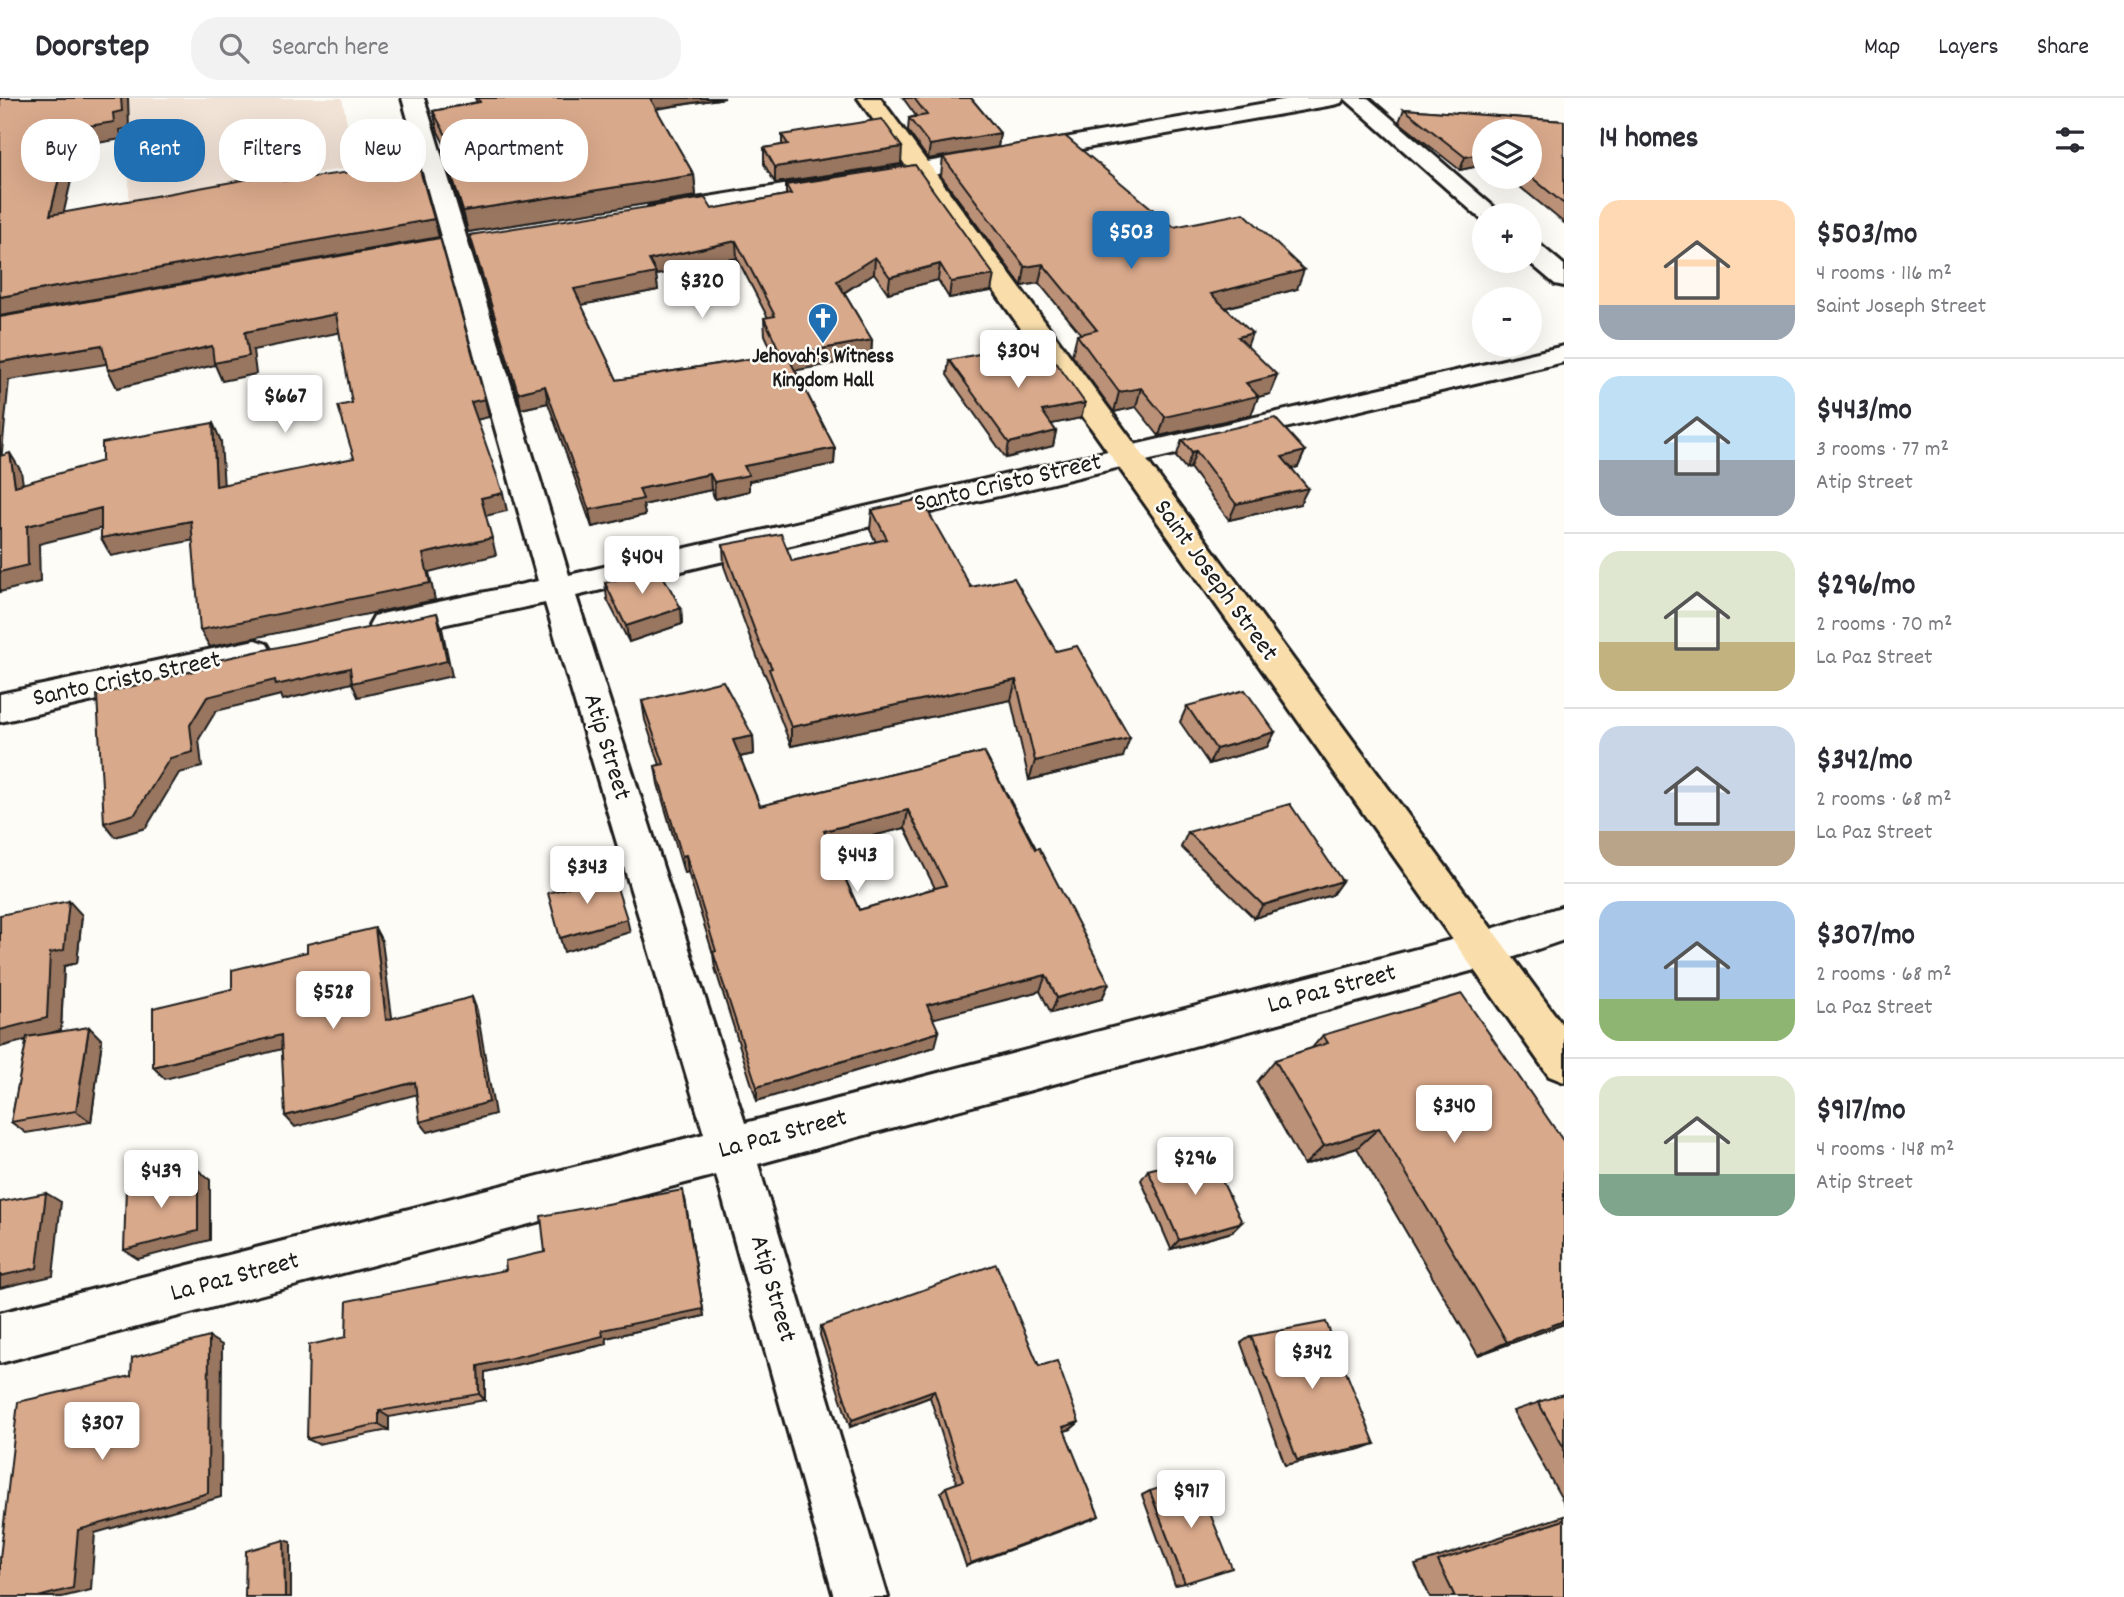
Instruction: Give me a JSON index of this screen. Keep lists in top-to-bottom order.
{
  "streets": {
    "main road": ["Saint Joseph Street"],
    "street": ["Santo Cristo Street", "Atip Street", "La Paz Street"]
  },
  "crossings": [
    ["Santo Cristo Street", "Saint Joseph Street"],
    ["Santo Cristo Street", "Atip Street"],
    ["Saint Joseph Street", "La Paz Street"],
    ["Atip Street", "La Paz Street"]
  ],
  "places": {
    "church": ["Jehovah's Witness Kingdom Hall"]
  },
  "page": {
    "header": "Doorstep",
    "search": "Search here",
    "nav": ["Map", "Layers", "Share"],
    "heading": "14 homes",
    "map_buttons": ["+", "−"],
    "chip": [
      "Buy",
      "Rent",
      "Filters",
      "New",
      "Apartment"
    ],
    "list": [
      {
        "name": "$503/mo",
        "note": "4 rooms · 116 m² · Saint Joseph Street"
      },
      {
        "name": "$443/mo",
        "note": "3 rooms · 77 m² · Atip Street"
      },
      {
        "name": "$296/mo",
        "note": "2 rooms · 70 m² · La Paz Street"
      },
      {
        "name": "$342/mo",
        "note": "2 rooms · 68 m² · La Paz Street"
      },
      {
        "name": "$307/mo",
        "note": "2 rooms · 68 m² · La Paz Street"
      },
      {
        "name": "$917/mo",
        "note": "4 rooms · 148 m² · Atip Street"
      }
    ],
    "price": [
      "$503",
      "$320",
      "$304",
      "$667",
      "$404",
      "$443",
      "$343",
      "$528",
      "$340",
      "$296",
      "$439",
      "$342",
      "$307",
      "$917"
    ]
  }
}
